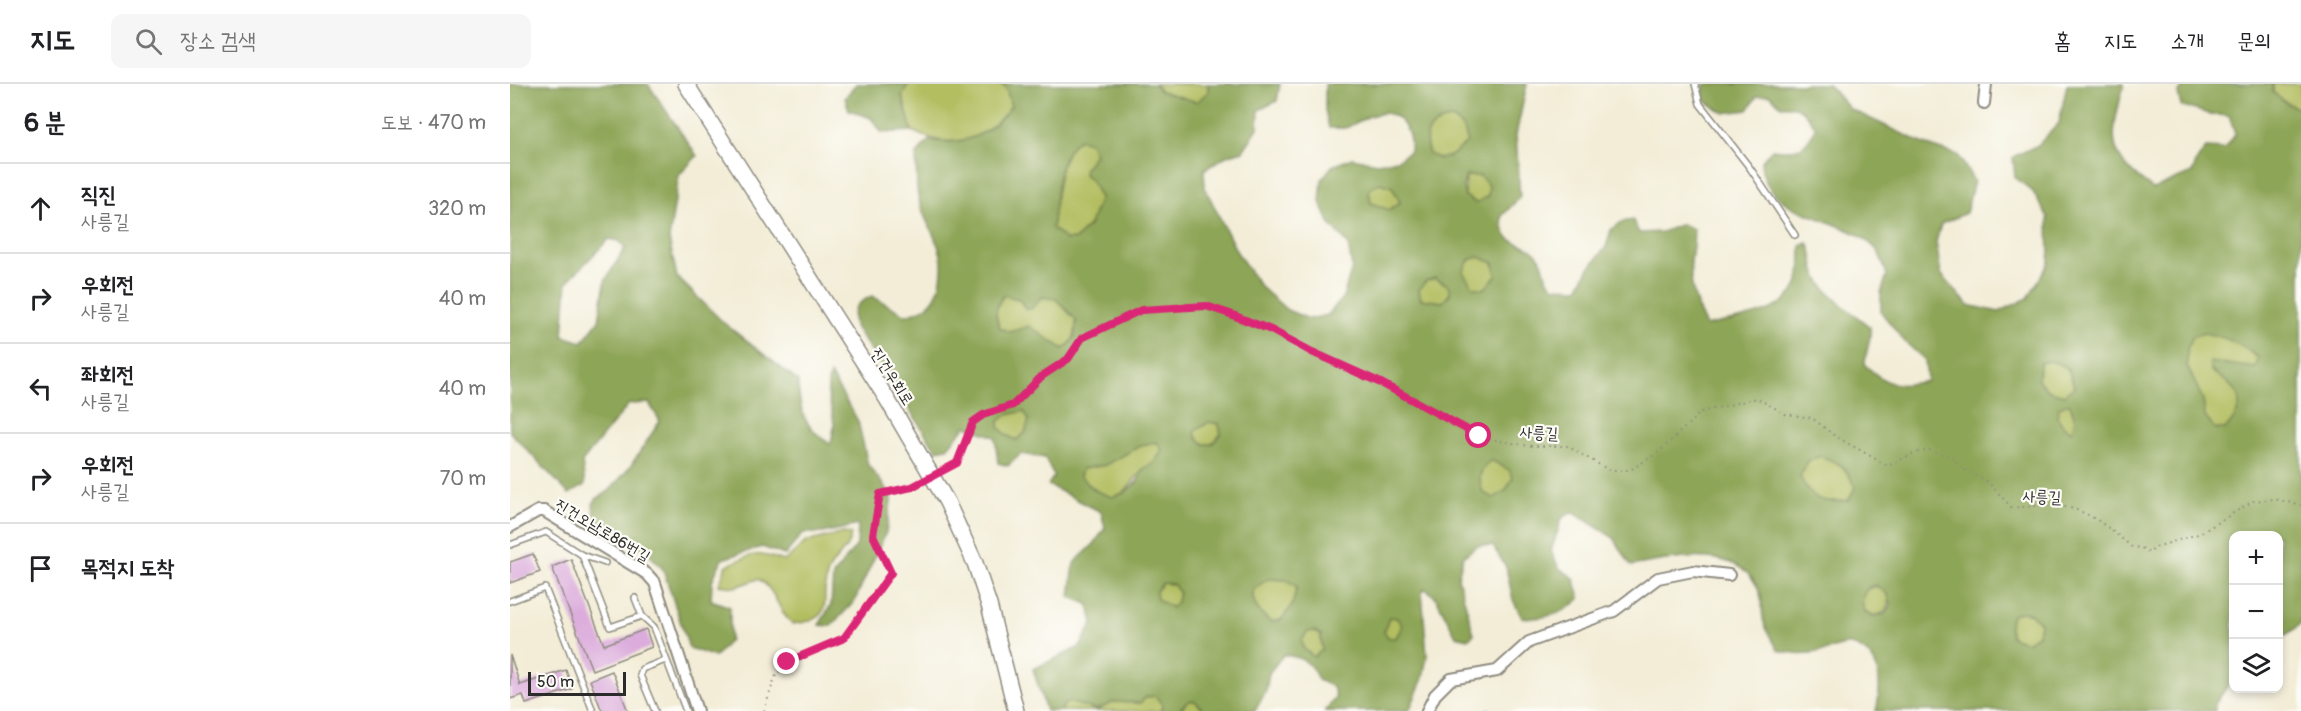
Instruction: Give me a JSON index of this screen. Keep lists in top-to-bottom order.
{
  "streets": {
    "main road": ["진건우회로"],
    "street": ["진건오남로86번길"],
    "path": ["사릉길"]
  },
  "scale_bar": "50 m",
  "page": {
    "header": "지도",
    "search": "장소 검색",
    "nav": [
      "홈",
      "지도",
      "소개",
      "문의"
    ],
    "heading": ["6 분", "도보 · 470 m"],
    "list": [
      ["직진", "사릉길", "320 m"],
      ["우회전", "사릉길", "40 m"],
      ["좌회전", "사릉길", "40 m"],
      ["우회전", "사릉길", "70 m"],
      "목적지 도착"
    ],
    "map_buttons": ["+", "−"],
    "scale": "50 m"
  }
}
